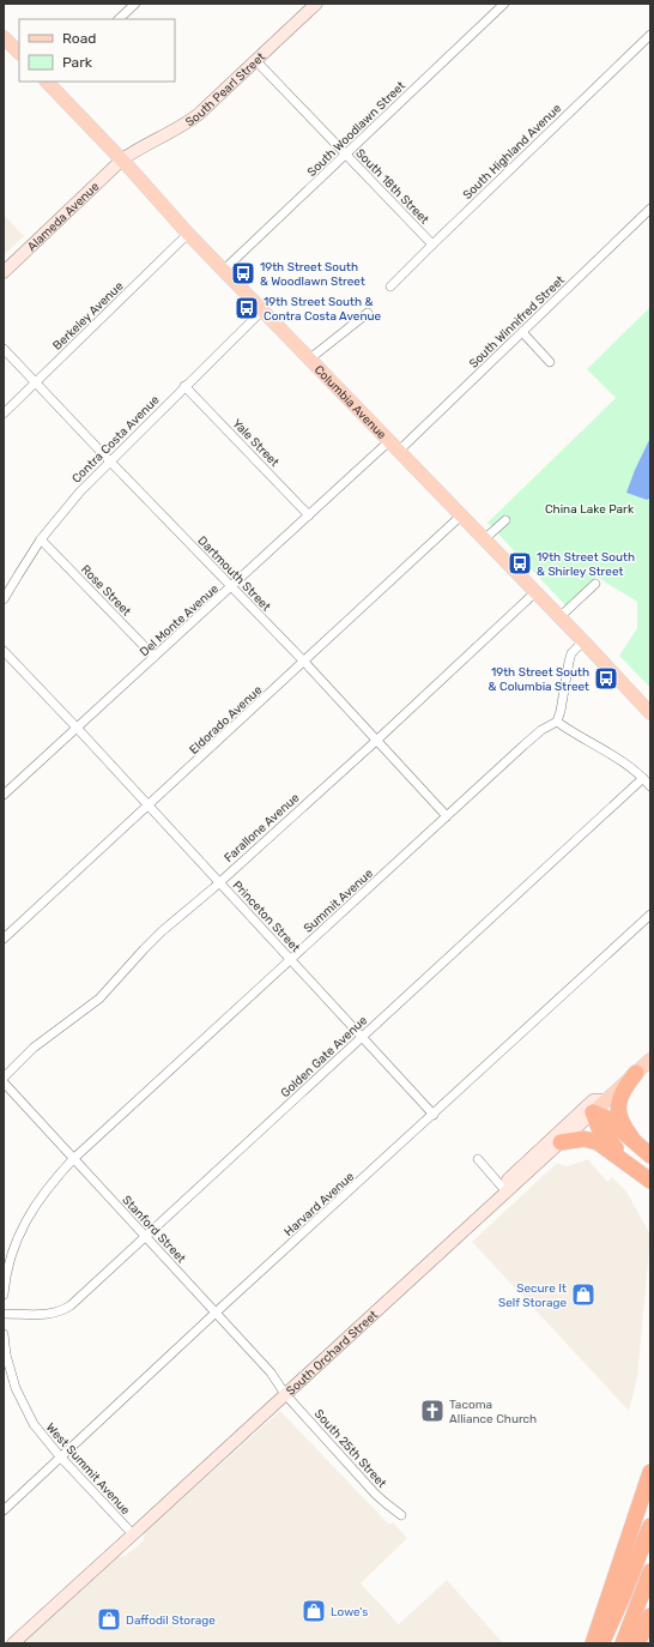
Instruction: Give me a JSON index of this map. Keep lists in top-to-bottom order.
{
  "streets": {
    "main road": [
      "South Pearl Street",
      "Alameda Avenue",
      "Columbia Avenue",
      "South Orchard Street"
    ],
    "street": [
      "South Woodlawn Street",
      "South Highland Avenue",
      "South 18th Street",
      "Berkeley Avenue",
      "South Winnifred Street",
      "Contra Costa Avenue",
      "Yale Street",
      "Dartmouth Street",
      "Rose Street",
      "Del Monte Avenue",
      "Eldorado Avenue",
      "Farallone Avenue",
      "Summit Avenue",
      "Princeton Street",
      "Golden Gate Avenue",
      "Harvard Avenue",
      "Stanford Street",
      "South 25th Street",
      "West Summit Avenue"
    ]
  },
  "crossings": [
    ["South Pearl Street", "South 18th Street"],
    ["South Pearl Street", "Alameda Avenue"],
    ["South Pearl Street", "Columbia Avenue"],
    ["South Woodlawn Street", "South 18th Street"],
    ["South Woodlawn Street", "Columbia Avenue"],
    ["South Highland Avenue", "South 18th Street"],
    ["Alameda Avenue", "Columbia Avenue"],
    ["Berkeley Avenue", "Columbia Avenue"],
    ["Berkeley Avenue", "Dartmouth Street"],
    ["South Winnifred Street", "Columbia Avenue"],
    ["Columbia Avenue", "Contra Costa Avenue"],
    ["Columbia Avenue", "Del Monte Avenue"],
    ["Columbia Avenue", "Eldorado Avenue"],
    ["Columbia Avenue", "Farallone Avenue"],
    ["Contra Costa Avenue", "Yale Street"],
    ["Contra Costa Avenue", "Dartmouth Street"],
    ["Contra Costa Avenue", "Rose Street"],
    ["Yale Street", "Del Monte Avenue"],
    ["Dartmouth Street", "Del Monte Avenue"],
    ["Dartmouth Street", "Eldorado Avenue"],
    ["Dartmouth Street", "Farallone Avenue"],
    ["Dartmouth Street", "Summit Avenue"],
    ["Rose Street", "Del Monte Avenue"],
    ["Del Monte Avenue", "Princeton Street"],
    ["Eldorado Avenue", "Princeton Street"],
    ["Farallone Avenue", "Princeton Street"],
    ["Summit Avenue", "Princeton Street"],
    ["Summit Avenue", "Stanford Street"],
    ["Princeton Street", "Golden Gate Avenue"],
    ["Princeton Street", "Harvard Avenue"],
    ["Golden Gate Avenue", "Stanford Street"],
    ["Harvard Avenue", "Stanford Street"],
    ["Harvard Avenue", "West Summit Avenue"],
    ["Stanford Street", "South Orchard Street"],
    ["Stanford Street", "South 25th Street"],
    ["South Orchard Street", "South 25th Street"],
    ["South Orchard Street", "West Summit Avenue"]
  ],
  "parks": ["China Lake Park"],
  "places": {
    "bus stop": [
      "19th Street South & Woodlawn Street",
      "19th Street South & Contra Costa Avenue",
      "19th Street South & Shirley Street",
      "19th Street South & Columbia Street"
    ],
    "shop": ["Secure It Self Storage", "Lowe's", "Daffodil Storage"],
    "church": ["Tacoma Alliance Church"]
  },
  "legend": ["Road", "Park"]
}
